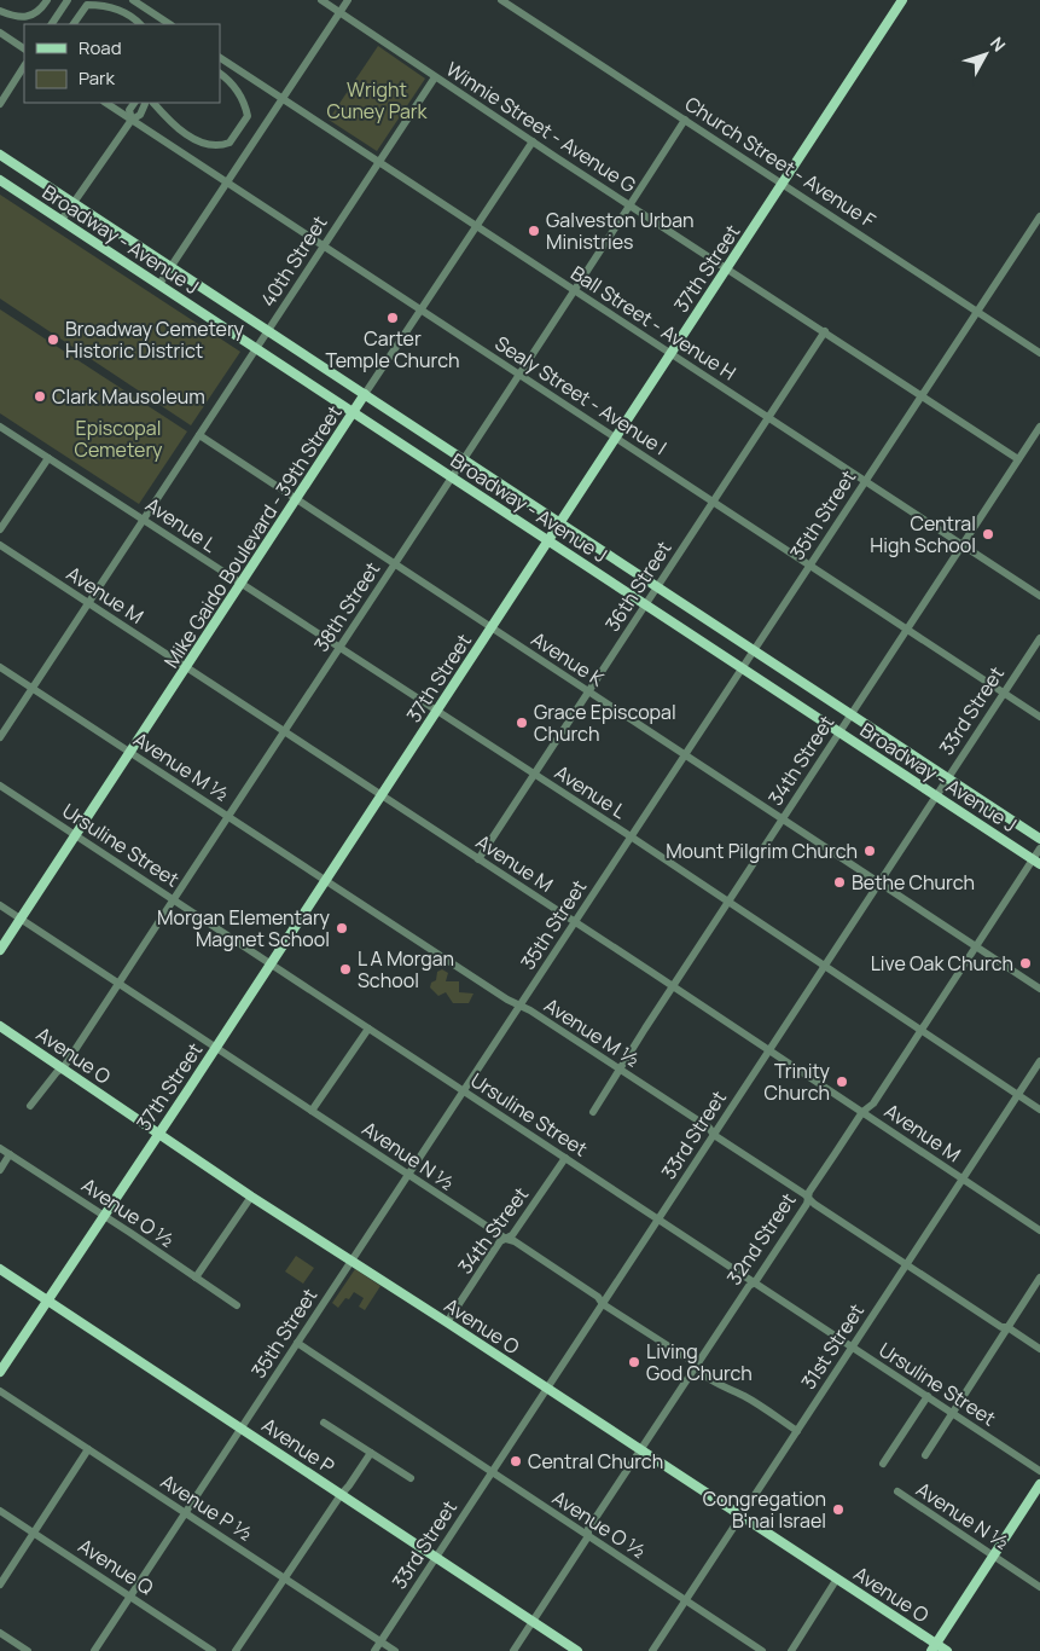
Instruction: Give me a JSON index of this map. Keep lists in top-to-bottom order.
{
  "streets": {
    "main road": [
      "Broadway - Avenue J",
      "37th Street",
      "Mike Gaido Boulevard - 39th Street",
      "Avenue O",
      "Avenue P"
    ],
    "street": [
      "Winnie Street - Avenue G",
      "Church Street - Avenue F",
      "40th Street",
      "Ball Street - Avenue H",
      "Sealy Street - Avenue I",
      "35th Street",
      "Avenue L",
      "36th Street",
      "Avenue M",
      "38th Street",
      "Avenue K",
      "33rd Street",
      "34th Street",
      "Avenue M ½",
      "Ursuline Street",
      "Avenue N ½",
      "Avenue O ½",
      "32nd Street",
      "31st Street",
      "Avenue P ½",
      "Avenue Q"
    ]
  },
  "crossings": [
    ["Winnie Street - Avenue G", "40th Street"],
    ["Winnie Street - Avenue G", "37th Street"],
    ["Winnie Street - Avenue G", "35th Street"],
    ["Winnie Street - Avenue G", "Mike Gaido Boulevard - 39th Street"],
    ["Winnie Street - Avenue G", "36th Street"],
    ["Winnie Street - Avenue G", "38th Street"],
    ["Winnie Street - Avenue G", "34th Street"],
    ["Church Street - Avenue F", "37th Street"],
    ["Church Street - Avenue F", "35th Street"],
    ["Church Street - Avenue F", "38th Street"],
    ["Broadway - Avenue J", "40th Street"],
    ["Broadway - Avenue J", "37th Street"],
    ["Broadway - Avenue J", "35th Street"],
    ["Broadway - Avenue J", "Mike Gaido Boulevard - 39th Street"],
    ["Broadway - Avenue J", "36th Street"],
    ["Broadway - Avenue J", "38th Street"],
    ["Broadway - Avenue J", "33rd Street"],
    ["Broadway - Avenue J", "34th Street"],
    ["Broadway - Avenue J", "32nd Street"],
    ["40th Street", "Ball Street - Avenue H"],
    ["40th Street", "Sealy Street - Avenue I"],
    ["40th Street", "Avenue L"],
    ["40th Street", "Avenue M"],
    ["40th Street", "Avenue K"],
    ["40th Street", "Avenue M ½"],
    ["37th Street", "Ball Street - Avenue H"],
    ["37th Street", "Sealy Street - Avenue I"],
    ["37th Street", "Avenue L"],
    ["37th Street", "Avenue M"],
    ["37th Street", "Avenue K"],
    ["37th Street", "Avenue M ½"],
    ["37th Street", "Ursuline Street"],
    ["37th Street", "Avenue O"],
    ["37th Street", "Avenue N ½"],
    ["37th Street", "Avenue O ½"],
    ["37th Street", "Avenue P"],
    ["Ball Street - Avenue H", "35th Street"],
    ["Ball Street - Avenue H", "Mike Gaido Boulevard - 39th Street"],
    ["Ball Street - Avenue H", "36th Street"],
    ["Ball Street - Avenue H", "38th Street"],
    ["Ball Street - Avenue H", "34th Street"],
    ["Sealy Street - Avenue I", "35th Street"],
    ["Sealy Street - Avenue I", "Mike Gaido Boulevard - 39th Street"],
    ["Sealy Street - Avenue I", "36th Street"],
    ["Sealy Street - Avenue I", "38th Street"],
    ["Sealy Street - Avenue I", "33rd Street"],
    ["Sealy Street - Avenue I", "34th Street"],
    ["35th Street", "Avenue L"],
    ["35th Street", "Avenue M"],
    ["35th Street", "Avenue K"],
    ["35th Street", "Avenue M ½"],
    ["35th Street", "Ursuline Street"],
    ["35th Street", "Avenue O"],
    ["35th Street", "Avenue N ½"],
    ["35th Street", "Avenue O ½"],
    ["35th Street", "Avenue P"],
    ["35th Street", "Avenue P ½"],
    ["35th Street", "Avenue Q"],
    ["Avenue L", "Mike Gaido Boulevard - 39th Street"],
    ["Avenue L", "36th Street"],
    ["Avenue L", "38th Street"],
    ["Avenue L", "33rd Street"],
    ["Avenue L", "34th Street"],
    ["Avenue L", "32nd Street"],
    ["Avenue L", "31st Street"],
    ["Mike Gaido Boulevard - 39th Street", "Avenue M"],
    ["Mike Gaido Boulevard - 39th Street", "Avenue K"],
    ["Mike Gaido Boulevard - 39th Street", "Avenue M ½"],
    ["Mike Gaido Boulevard - 39th Street", "Ursuline Street"],
    ["Mike Gaido Boulevard - 39th Street", "Avenue N ½"],
    ["36th Street", "Avenue M"],
    ["36th Street", "Avenue K"],
    ["Avenue M", "38th Street"],
    ["Avenue M", "33rd Street"],
    ["Avenue M", "34th Street"],
    ["Avenue M", "32nd Street"],
    ["Avenue M", "31st Street"],
    ["38th Street", "Avenue K"],
    ["38th Street", "Avenue M ½"],
    ["38th Street", "Ursuline Street"],
    ["38th Street", "Avenue O"],
    ["38th Street", "Avenue N ½"],
    ["Avenue K", "33rd Street"],
    ["Avenue K", "34th Street"],
    ["Avenue K", "32nd Street"],
    ["33rd Street", "Avenue M ½"],
    ["33rd Street", "Ursuline Street"],
    ["33rd Street", "Avenue O"],
    ["33rd Street", "Avenue N ½"],
    ["33rd Street", "Avenue O ½"],
    ["33rd Street", "Avenue P"],
    ["33rd Street", "Avenue P ½"],
    ["34th Street", "Avenue M ½"],
    ["34th Street", "Ursuline Street"],
    ["34th Street", "Avenue O"],
    ["34th Street", "Avenue N ½"],
    ["Avenue M ½", "32nd Street"],
    ["Avenue M ½", "31st Street"],
    ["Ursuline Street", "32nd Street"],
    ["Ursuline Street", "31st Street"],
    ["Avenue O", "32nd Street"],
    ["Avenue O", "31st Street"],
    ["Avenue N ½", "32nd Street"],
    ["Avenue N ½", "31st Street"],
    ["Avenue O ½", "32nd Street"],
    ["Avenue O ½", "31st Street"],
    ["32nd Street", "Avenue P"]
  ],
  "parks": ["Wright Cuney Park", "Episcopal Cemetery"],
  "places": [
    "Galveston Urban Ministries",
    "Carter Temple Church",
    "Broadway Cemetery Historic District",
    "Clark Mausoleum",
    "Central High School",
    "Grace Episcopal Church",
    "Mount Pilgrim Church",
    "Bethe Church",
    "Morgan Elementary Magnet School",
    "Live Oak Church",
    "L A Morgan School",
    "Trinity Church",
    "Living God Church",
    "Central Church",
    "Congregation B'nai Israel"
  ],
  "legend": ["Road", "Park"],
  "north": "top right"
}
